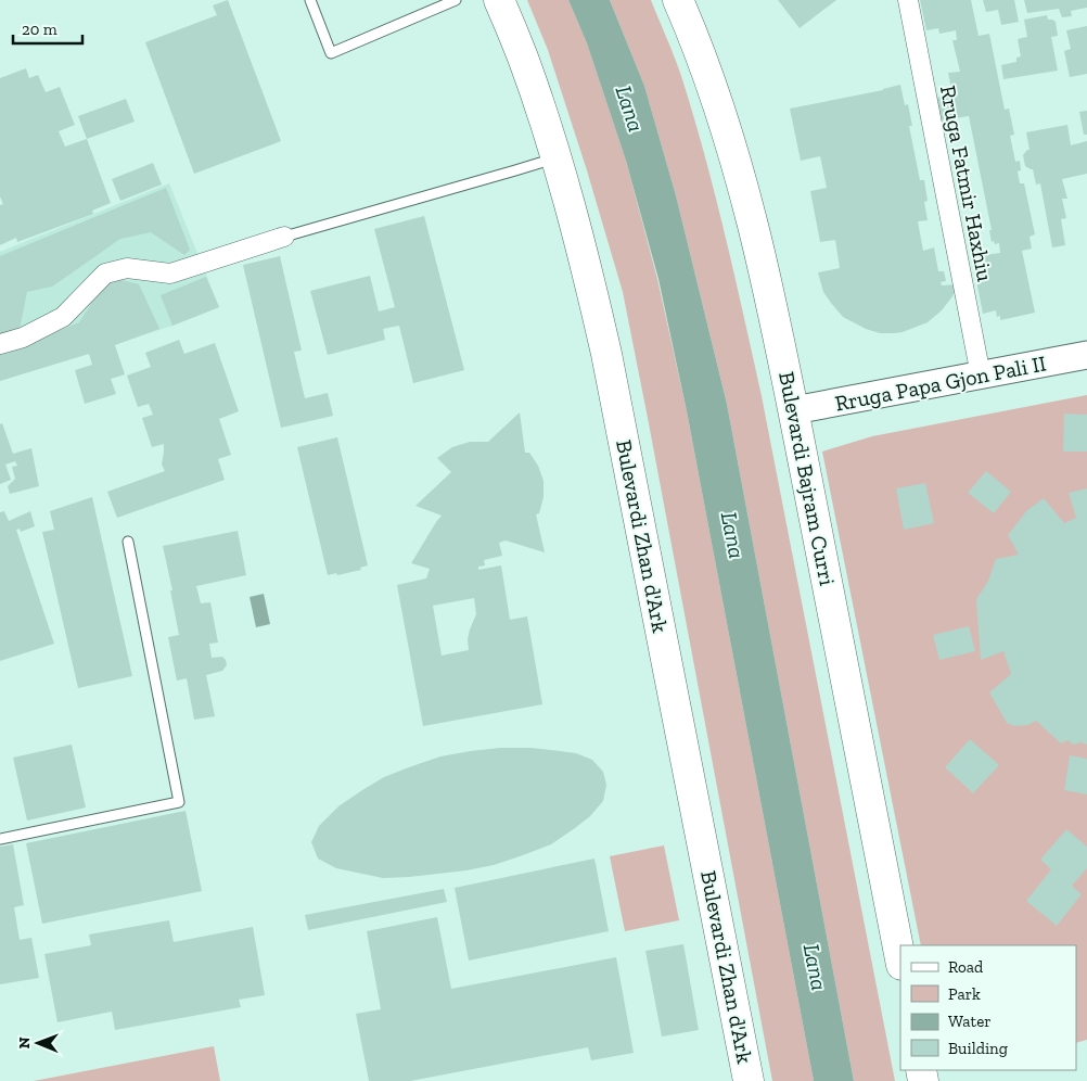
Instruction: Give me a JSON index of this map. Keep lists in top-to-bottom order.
{
  "streets": {
    "main road": ["Bulevardi Bajram Curri", "Bulevardi Zhan d'Ark"],
    "street": ["Rruga Fatmir Haxhiu", "Rruga Papa Gjon Pali II"]
  },
  "crossings": [
    ["Rruga Fatmir Haxhiu", "Rruga Papa Gjon Pali II"],
    ["Rruga Papa Gjon Pali II", "Bulevardi Bajram Curri"]
  ],
  "water": ["Lana"],
  "legend": [
    "Road",
    "Park",
    "Water",
    "Building"
  ],
  "scale_bar": "20 m",
  "north": "left"
}
